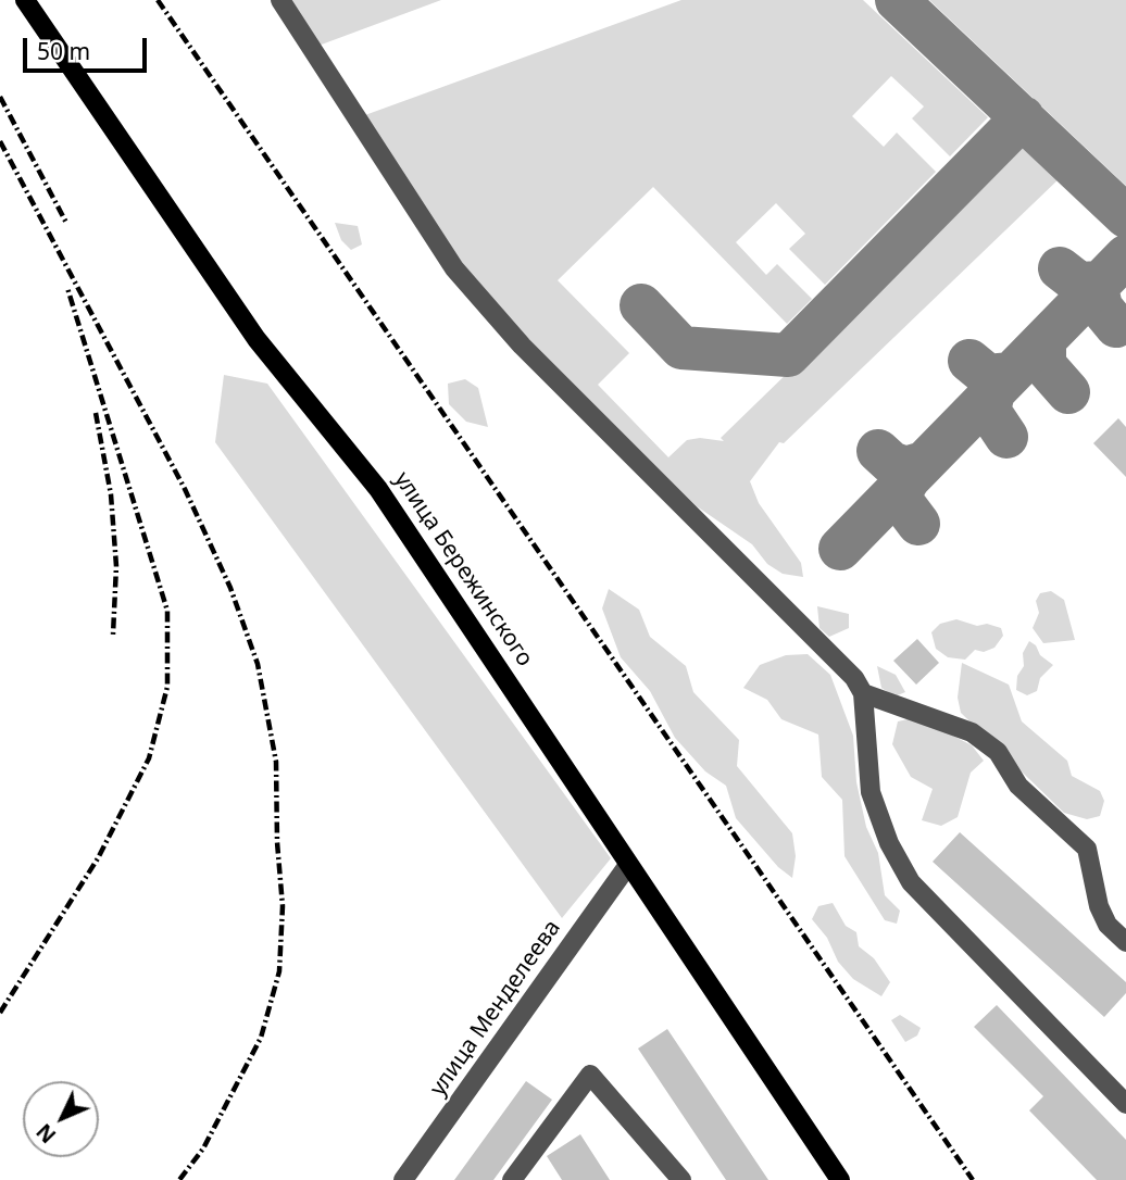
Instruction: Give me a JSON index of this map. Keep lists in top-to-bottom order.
{
  "streets": {
    "main road": ["улица Бережинского"],
    "street": ["улица Менделеева"]
  },
  "crossings": [
    ["улица Бережинского", "улица Менделеева"]
  ],
  "scale_bar": "50 m",
  "north": "bottom left"
}
